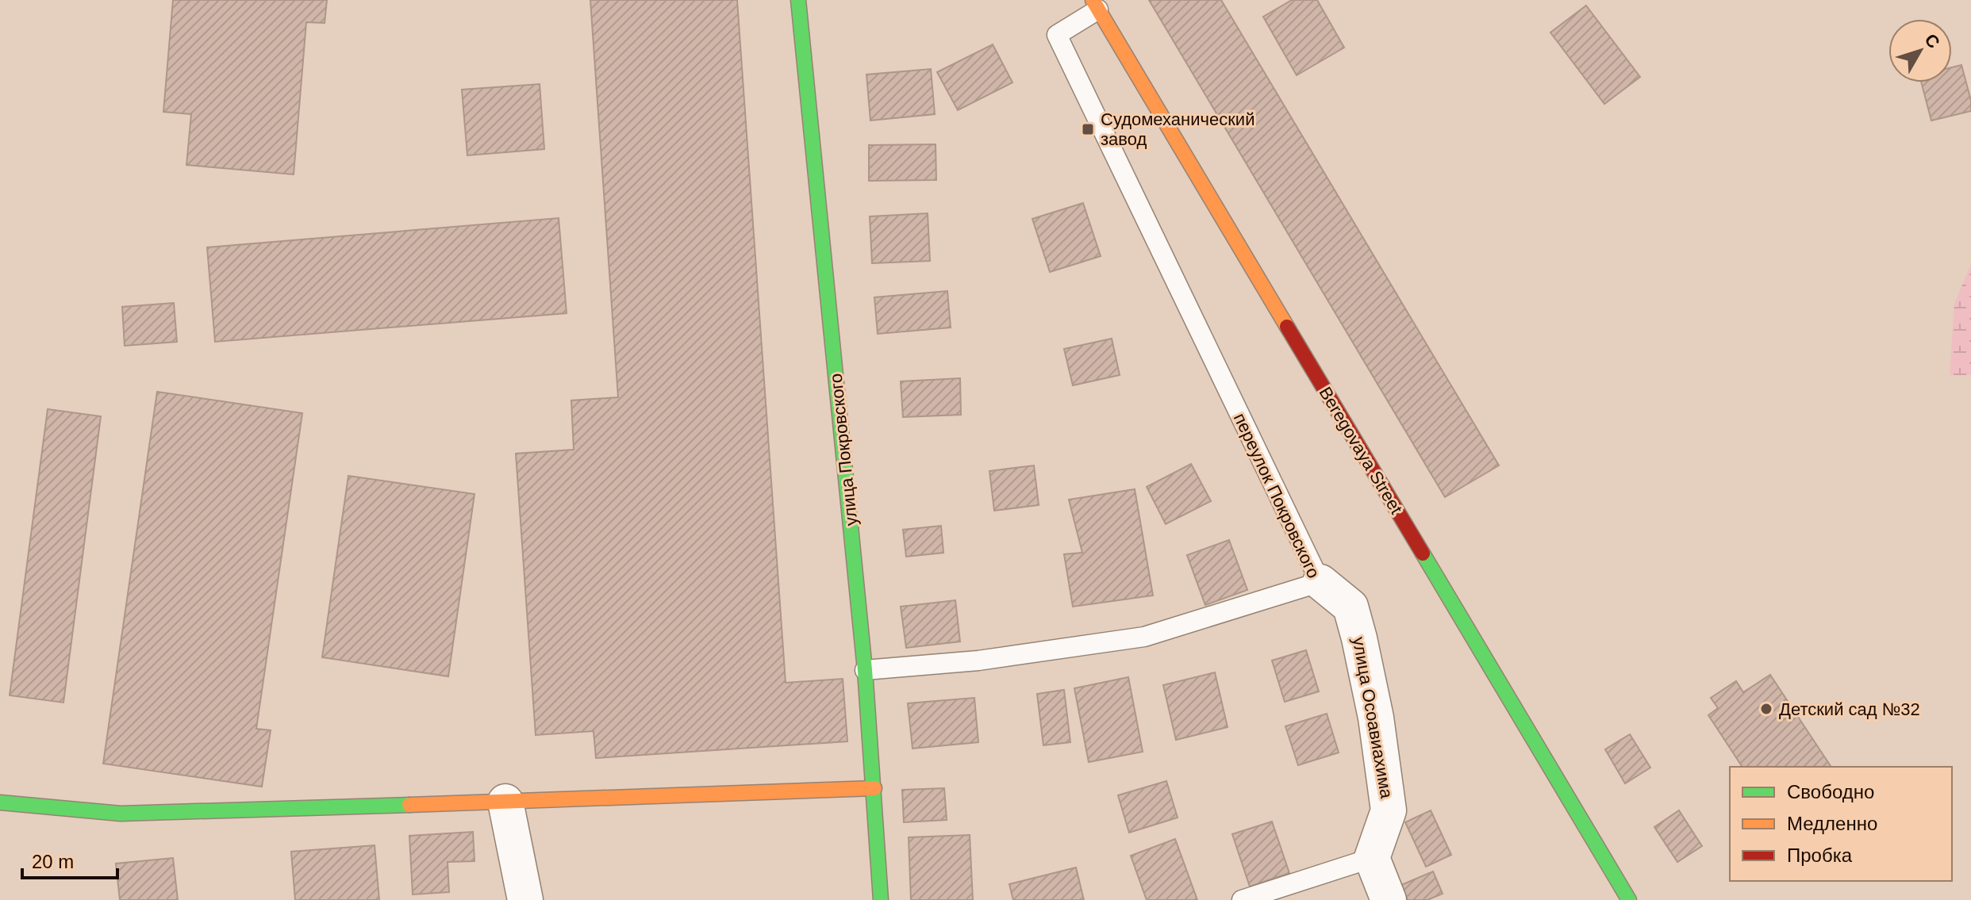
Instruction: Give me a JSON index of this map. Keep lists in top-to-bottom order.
{
  "streets": {
    "street": ["улица Покровского", "Beregovaya Street", "улица Осоавиахима"],
    "lane": ["переулок Покровского"]
  },
  "crossings": [
    ["улица Покровского", "переулок Покровского"],
    ["Beregovaya Street", "переулок Покровского"],
    ["переулок Покровского", "улица Осоавиахима"]
  ],
  "places": {
    "transit": ["Судомеханический завод"],
    "other": ["Детский сад №32"]
  },
  "legend": ["Свободно", "Медленно", "Пробка"],
  "scale_bar": "20 m",
  "north": "top right"
}
